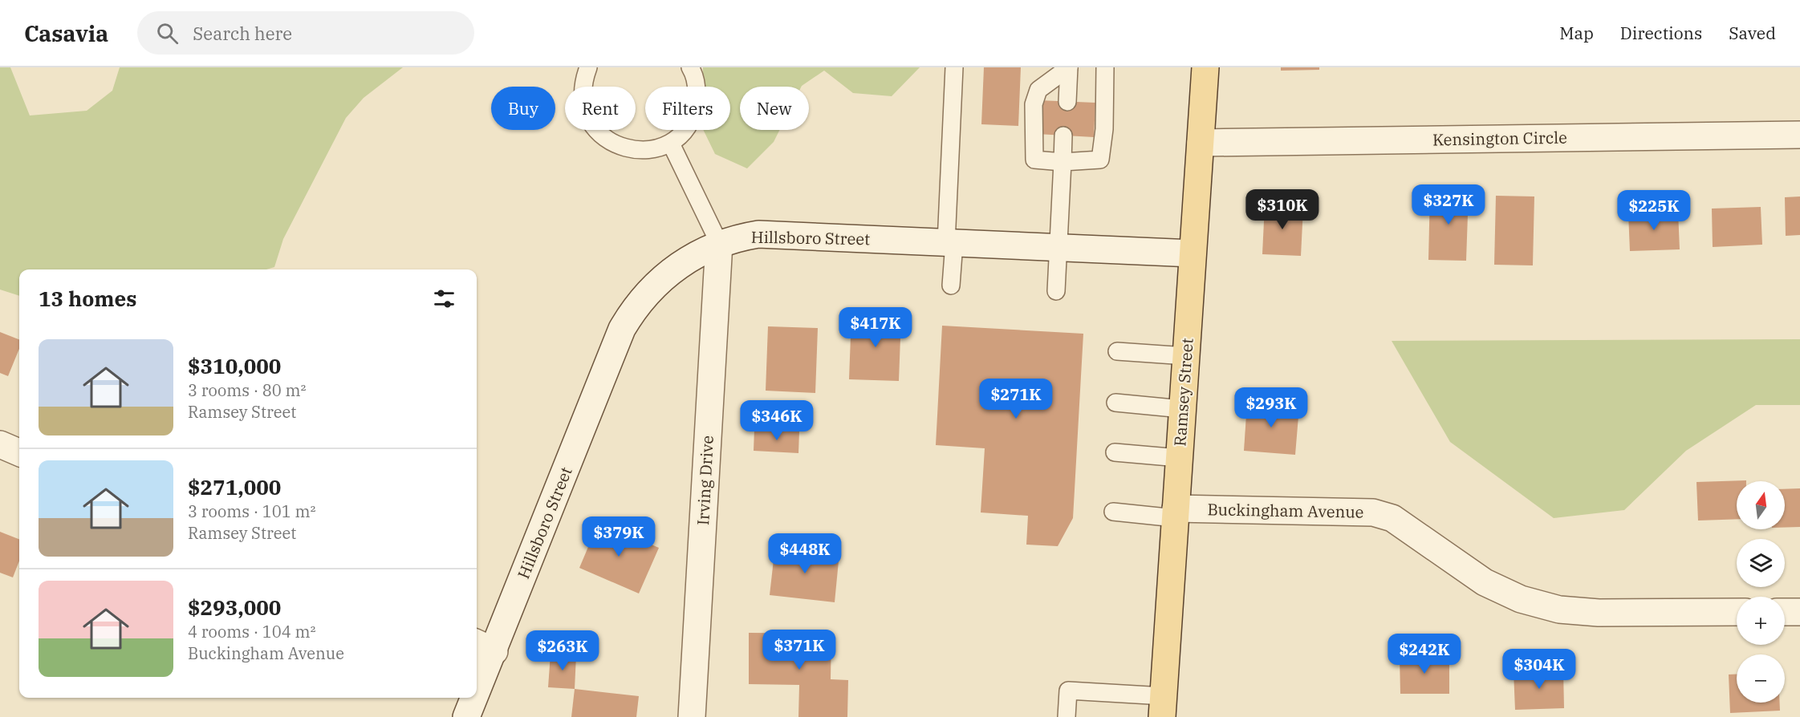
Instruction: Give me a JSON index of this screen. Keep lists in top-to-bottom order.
{
  "streets": {
    "main road": ["Ramsey Street"],
    "street": [
      "Kensington Circle",
      "Hillsboro Street",
      "Irving Drive",
      "Buckingham Avenue"
    ]
  },
  "crossings": [
    ["Kensington Circle", "Ramsey Street"],
    ["Hillsboro Street", "Ramsey Street"],
    ["Hillsboro Street", "Irving Drive"],
    ["Ramsey Street", "Buckingham Avenue"]
  ],
  "north": "top",
  "page": {
    "header": "Casavia",
    "search": "Search here",
    "nav": ["Map", "Directions", "Saved"],
    "chip": [
      "Buy",
      "Rent",
      "Filters",
      "New"
    ],
    "price": [
      "$327K",
      "$310K",
      "$225K",
      "$417K",
      "$271K",
      "$293K",
      "$346K",
      "$379K",
      "$448K",
      "$371K",
      "$263K",
      "$242K",
      "$304K"
    ],
    "heading": "13 homes",
    "list": [
      {
        "name": "$310,000",
        "note": "3 rooms · 80 m² · Ramsey Street"
      },
      {
        "name": "$271,000",
        "note": "3 rooms · 101 m² · Ramsey Street"
      },
      {
        "name": "$293,000",
        "note": "4 rooms · 104 m² · Buckingham Avenue"
      }
    ],
    "map_buttons": ["+", "−"]
  }
}
